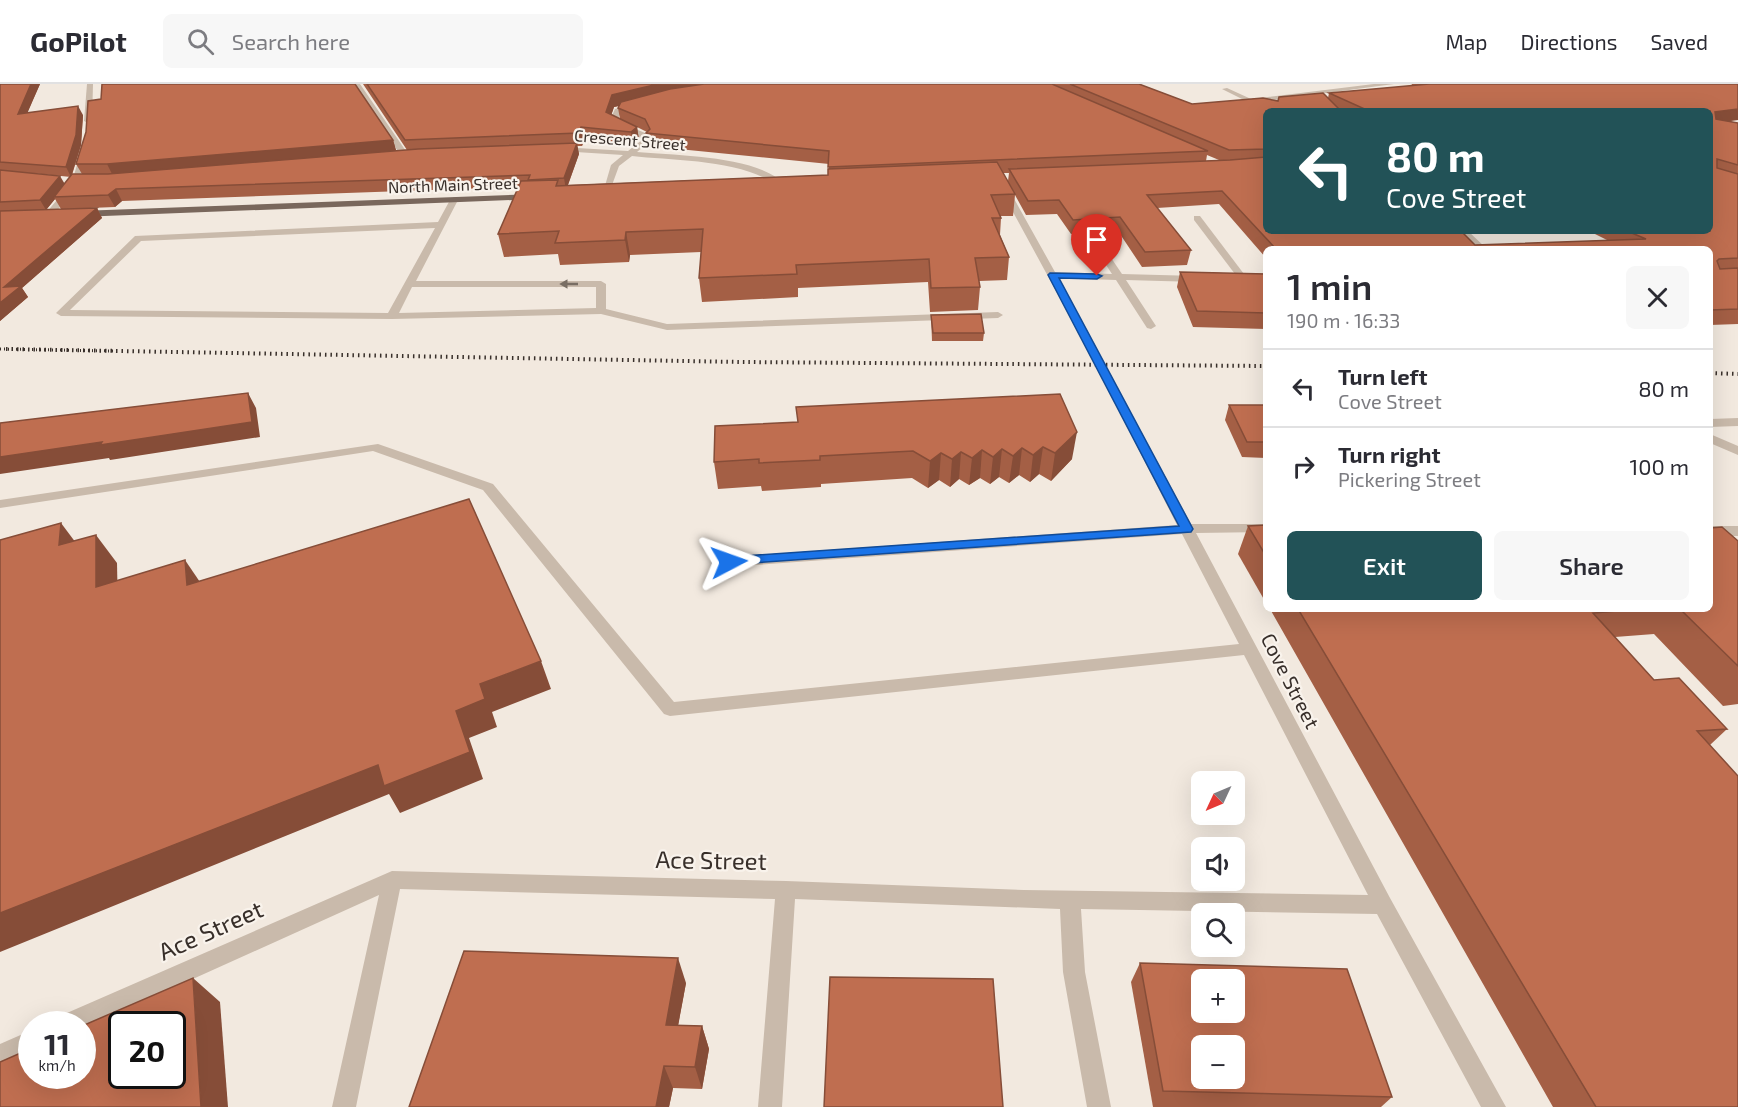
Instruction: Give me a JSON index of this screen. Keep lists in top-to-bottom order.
{
  "streets": {
    "main road": ["North Main Street"],
    "street": ["Crescent Street", "Cove Street", "Ace Street"]
  },
  "crossings": [
    ["Cove Street", "Ace Street"]
  ],
  "north": "bottom left",
  "page": {
    "header": "GoPilot",
    "search": "Search here",
    "nav": ["Map", "Directions", "Saved"],
    "turn": ["80 m", "Cove Street"],
    "heading": ["1 min", "190 m · 16:33"],
    "list": [
      {
        "name": "Turn left",
        "note": "Cove Street",
        "value": "80 m"
      },
      {
        "name": "Turn right",
        "note": "Pickering Street",
        "value": "100 m"
      }
    ],
    "buttons": ["Exit", "Share"],
    "map_buttons": ["+", "−"],
    "speed": "11 km/h",
    "limit": "20"
  }
}
